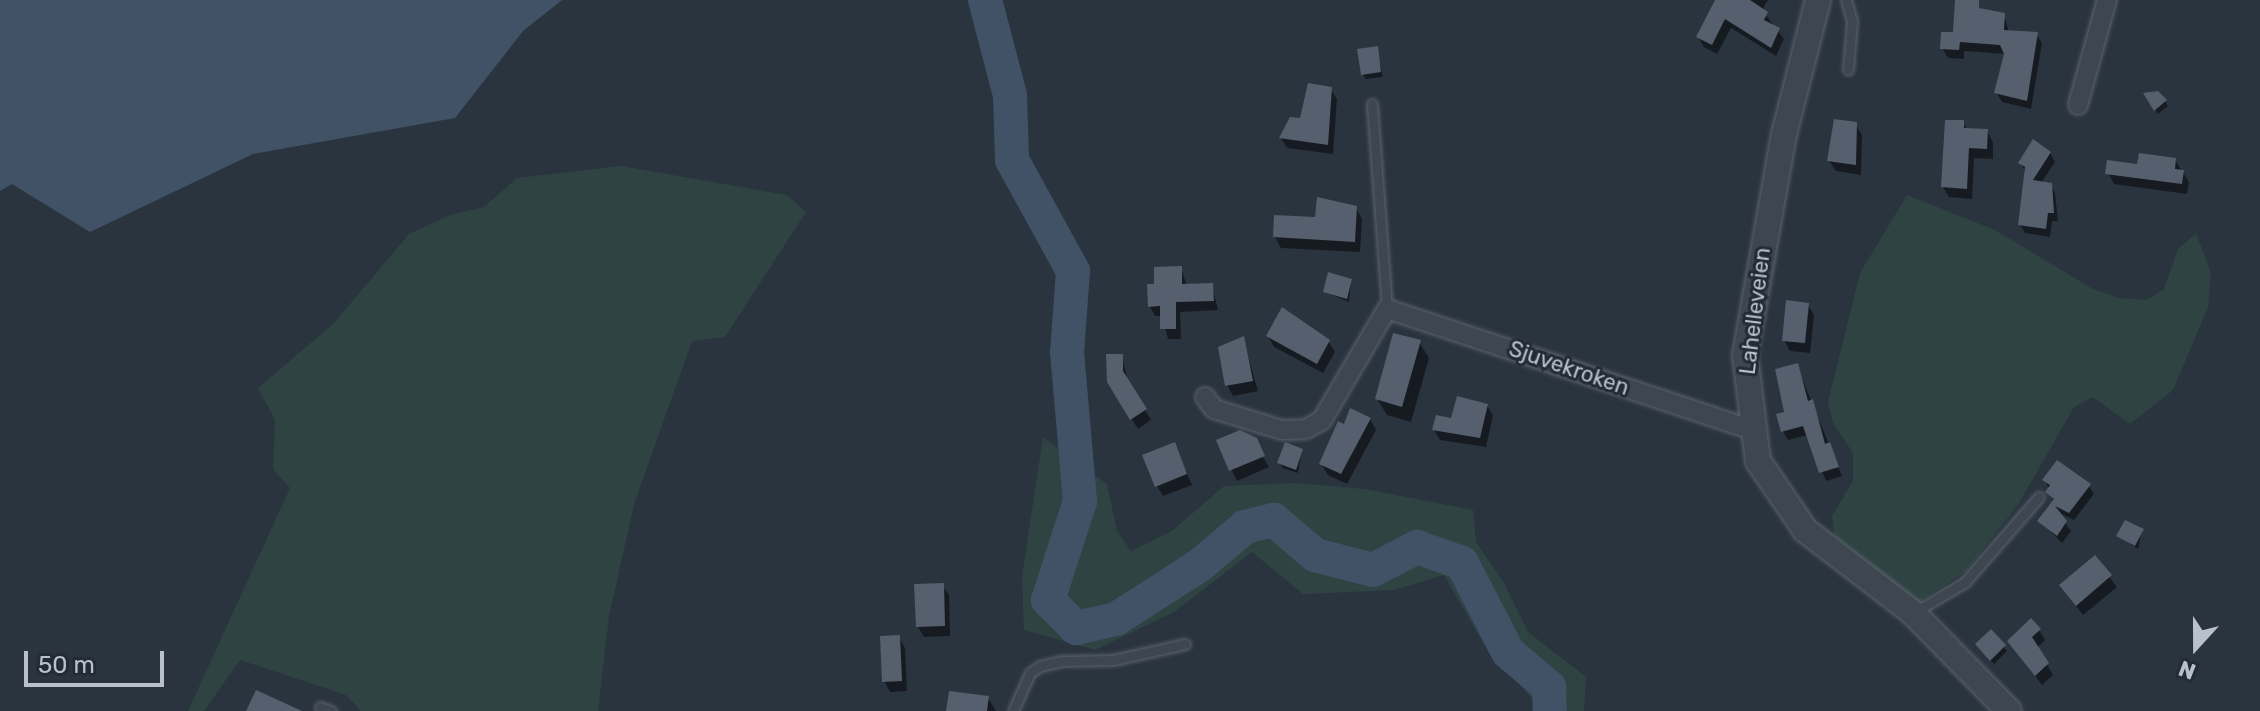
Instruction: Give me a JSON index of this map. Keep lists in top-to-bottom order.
{
  "streets": {
    "street": ["Lahelleveien", "Sjuvekroken"]
  },
  "crossings": [
    ["Lahelleveien", "Sjuvekroken"]
  ],
  "scale_bar": "50 m",
  "north": "bottom"
}
